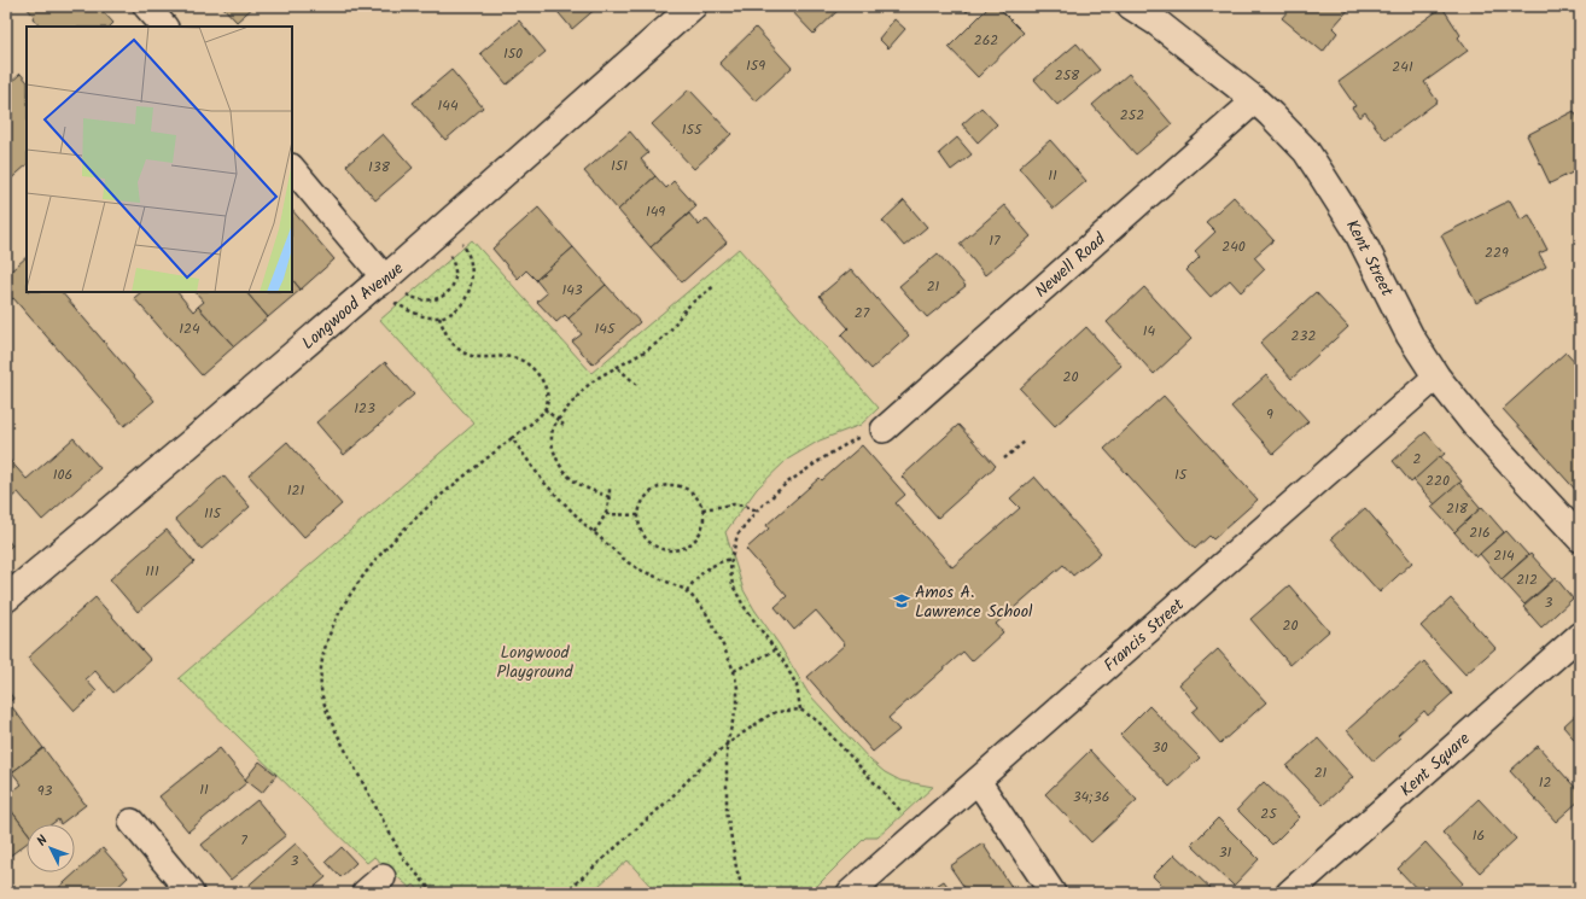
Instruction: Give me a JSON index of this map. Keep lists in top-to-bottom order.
{
  "streets": {
    "main road": ["Kent Street", "Longwood Avenue"],
    "street": ["Newell Road", "Francis Street", "Kent Square"]
  },
  "crossings": [
    ["Kent Street", "Newell Road"],
    ["Kent Street", "Francis Street"]
  ],
  "parks": ["Longwood Playground"],
  "places": {
    "school or university": ["Amos A. Lawrence School"]
  },
  "house_numbers": [
    "262",
    "150",
    "159",
    "241",
    "258",
    "144",
    "252",
    "155",
    "151",
    "138",
    "11",
    "149",
    "17",
    "240",
    "229",
    "21",
    "143",
    "27",
    "124",
    "145",
    "14",
    "232",
    "20",
    "123",
    "9",
    "2",
    "106",
    "15",
    "220",
    "121",
    "218",
    "115",
    "216",
    "214",
    "111",
    "212",
    "3",
    "20",
    "30",
    "21",
    "12",
    "11",
    "93",
    "34;36",
    "25",
    "16",
    "7",
    "31",
    "3"
  ],
  "north": "top left"
}
